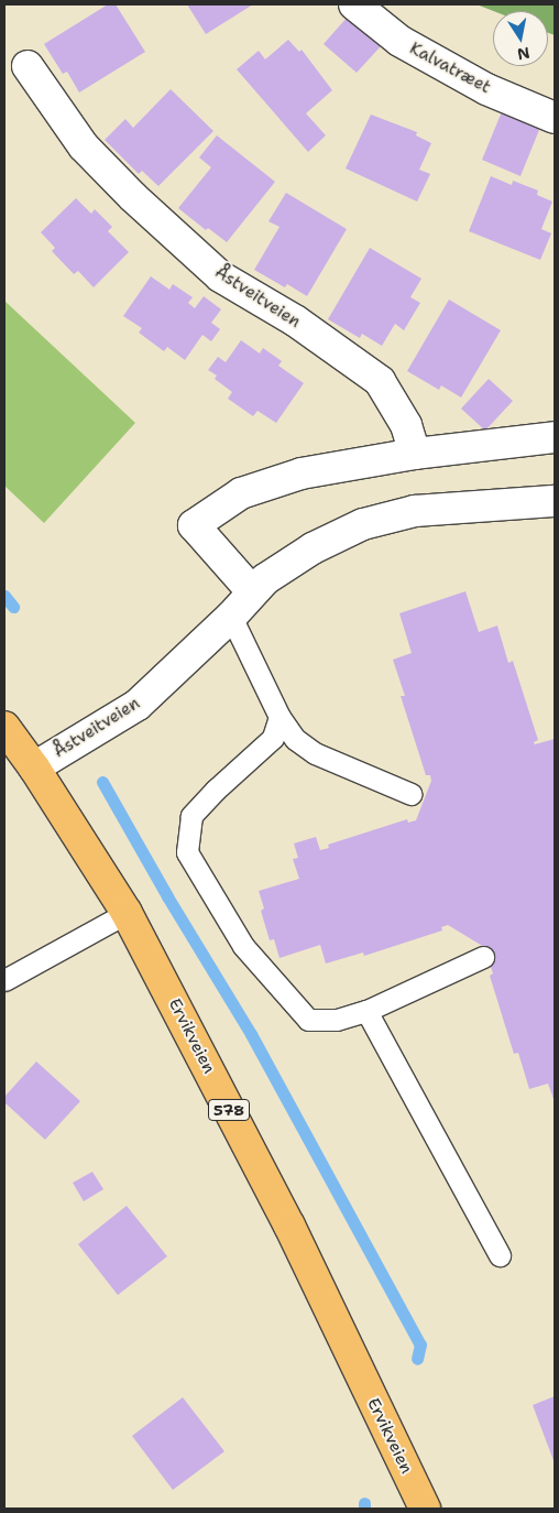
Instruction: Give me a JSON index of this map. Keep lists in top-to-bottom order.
{
  "streets": {
    "main road": ["Ervikveien", "578"],
    "street": ["Kalvatræet", "Åstveitveien"]
  },
  "crossings": [
    ["Åstveitveien", "Ervikveien"]
  ],
  "north": "bottom"
}
